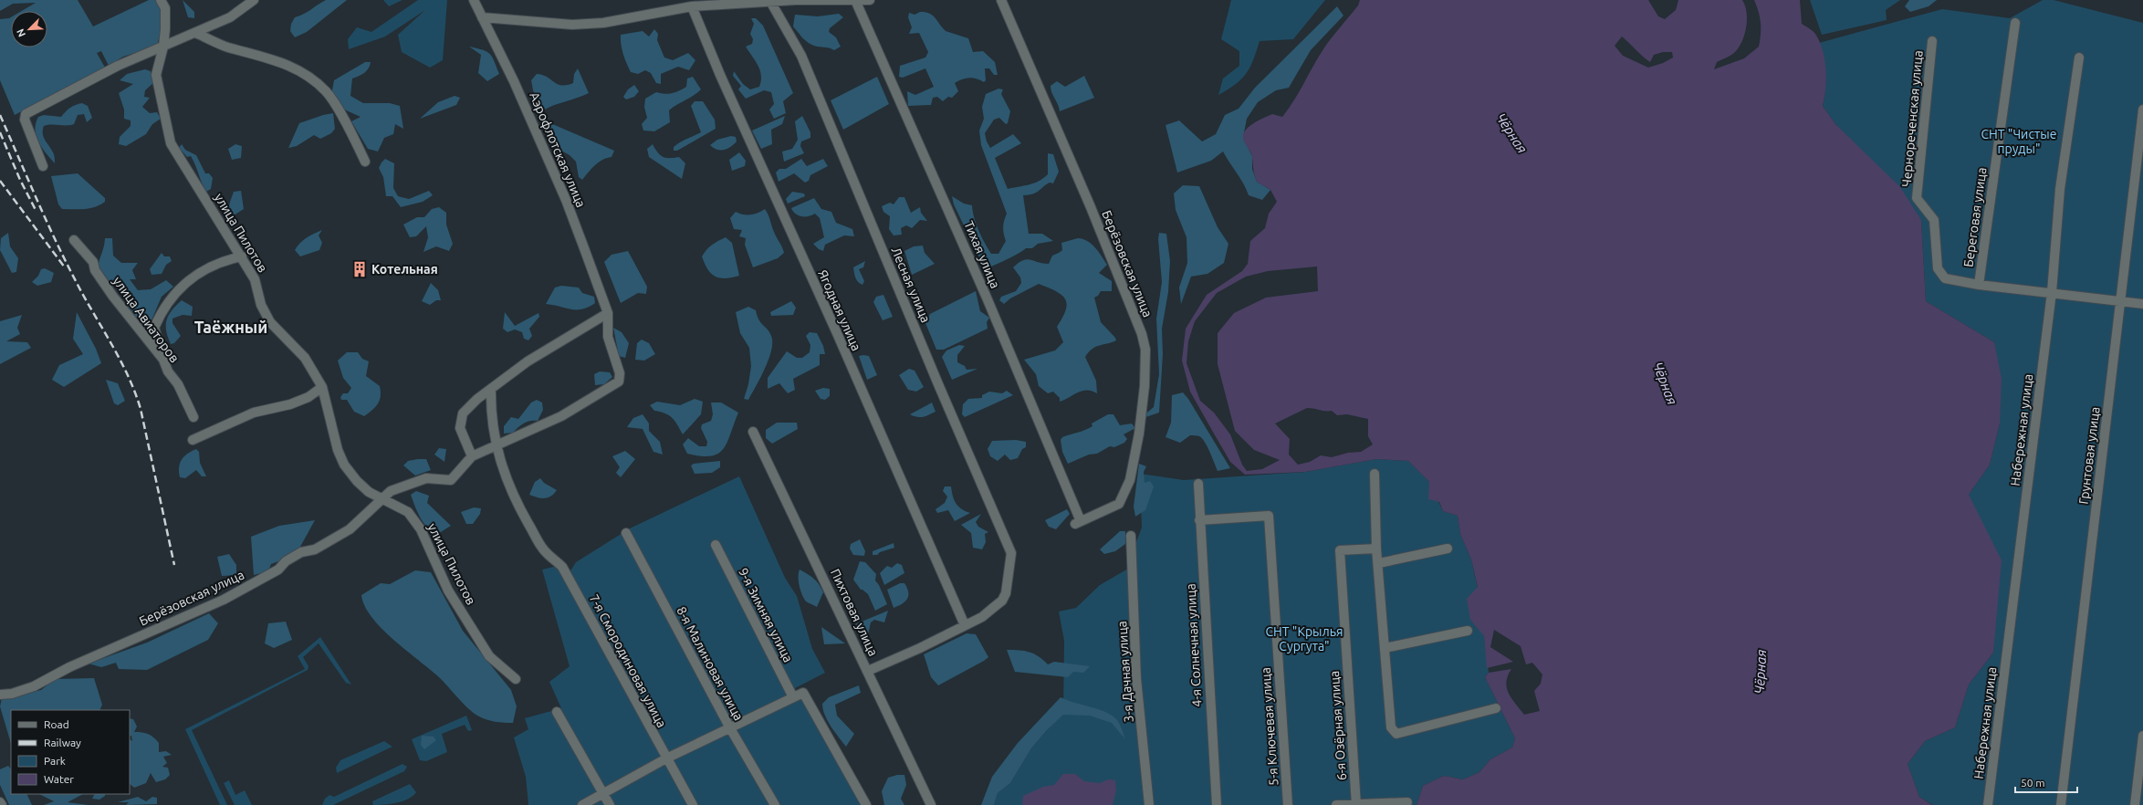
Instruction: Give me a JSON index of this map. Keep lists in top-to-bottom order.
{
  "streets": {
    "street": [
      "Чернореченская улица",
      "Аэрофлотская улица",
      "Береговая улица",
      "улица Пилотов",
      "Тихая улица",
      "Берёзовская улица",
      "Лесная улица",
      "Ягодная улица",
      "улица Авиаторов",
      "Набережная улица",
      "Грунтовая улица",
      "Пихтовая улица",
      "9-я Зимняя улица",
      "4-я Солнечная улица",
      "7-я Смородиновая улица",
      "8-я Малиновая улица",
      "3-я Дачная улица",
      "6-я Озёрная улица",
      "5-я Ключевая улица"
    ]
  },
  "crossings": [
    ["Чернореченская улица", "Береговая улица"],
    ["улица Пилотов", "Берёзовская улица"],
    ["Тихая улица", "Берёзовская улица"],
    ["Лесная улица", "Ягодная улица"],
    ["Лесная улица", "Пихтовая улица"],
    ["4-я Солнечная улица", "5-я Ключевая улица"]
  ],
  "districts": ["Таёжный"],
  "water": ["Чёрная"],
  "parks": ["СНТ \"Чистые пруды\"", "CНТ \"Крылья Сургута\""],
  "places": {
    "building": ["Котельная"]
  },
  "legend": [
    "Road",
    "Railway",
    "Park",
    "Water"
  ],
  "scale_bar": "50 m",
  "north": "bottom left"
}
